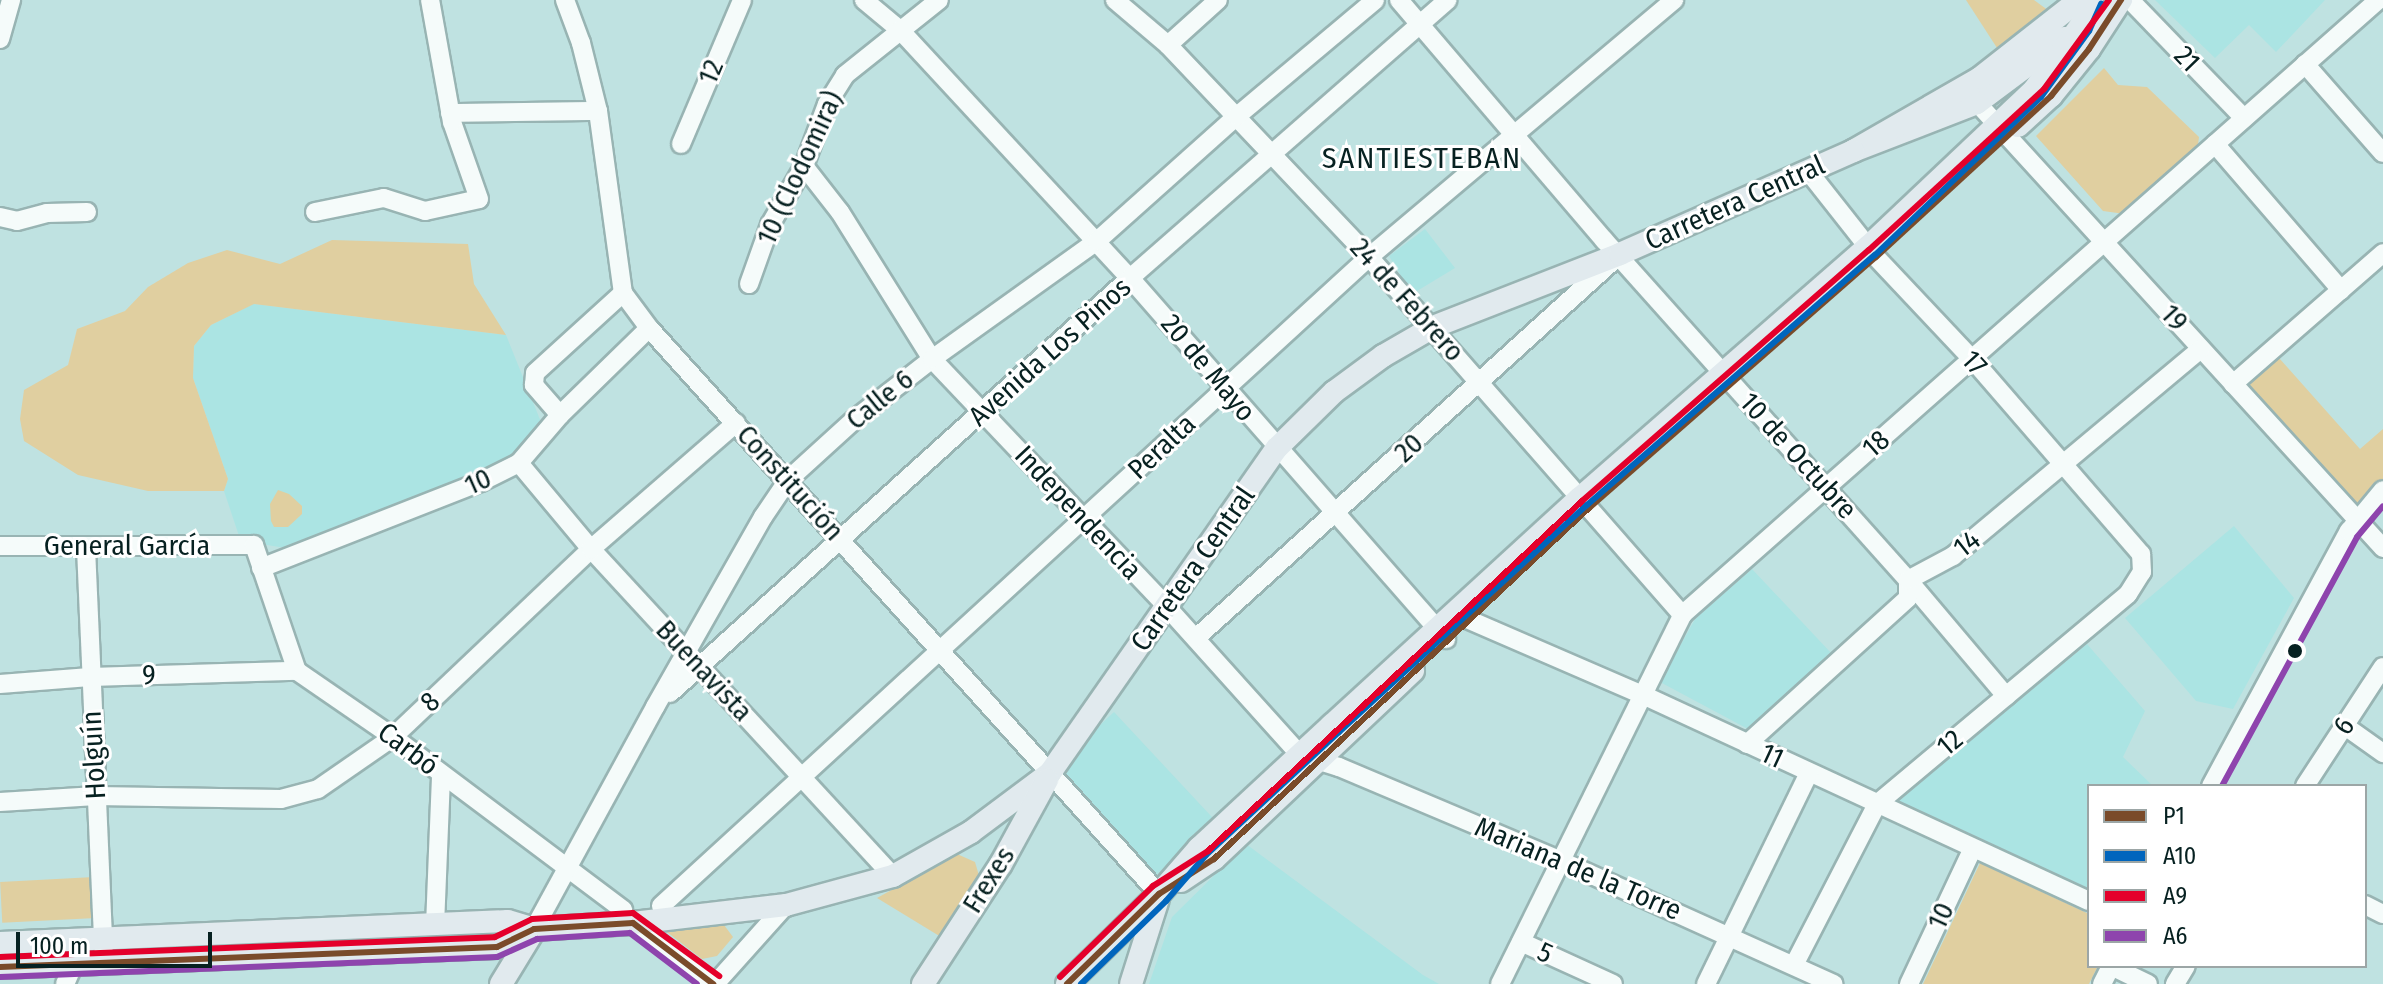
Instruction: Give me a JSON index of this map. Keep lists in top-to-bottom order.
{
  "streets": {
    "main road": ["Carretera Central", "Frexes"],
    "street": [
      "21",
      "12",
      "10 (Clodomira)",
      "24 de Febrero",
      "19",
      "Avenida Los Pinos",
      "17",
      "20 de Mayo",
      "Calle 6",
      "18",
      "Peralta",
      "20",
      "10 de Octubre",
      "10",
      "Constitución",
      "Independencia",
      "14",
      "General García",
      "Buenavista",
      "9",
      "8",
      "6",
      "Carbó",
      "Holguín",
      "11",
      "Mariana de la Torre",
      "5"
    ]
  },
  "crossings": [
    ["21", "18"],
    ["12", "17"],
    ["12", "10 de Octubre"],
    ["12", "11"],
    ["12", "Mariana de la Torre"],
    ["10 (Clodomira)", "20 de Mayo"],
    ["10 (Clodomira)", "Independencia"],
    ["Carretera Central", "24 de Febrero"],
    ["Carretera Central", "19"],
    ["Carretera Central", "17"],
    ["Carretera Central", "20 de Mayo"],
    ["Carretera Central", "20"],
    ["Carretera Central", "10 de Octubre"],
    ["Carretera Central", "Constitución"],
    ["Carretera Central", "Independencia"],
    ["Carretera Central", "Buenavista"],
    ["Carretera Central", "Carbó"],
    ["Carretera Central", "Holguín"],
    ["Carretera Central", "Frexes"],
    ["24 de Febrero", "Avenida Los Pinos"],
    ["24 de Febrero", "Calle 6"],
    ["24 de Febrero", "18"],
    ["24 de Febrero", "Peralta"],
    ["24 de Febrero", "20"],
    ["19", "18"],
    ["19", "14"],
    ["Avenida Los Pinos", "20 de Mayo"],
    ["Avenida Los Pinos", "Calle 6"],
    ["Avenida Los Pinos", "10 de Octubre"],
    ["Avenida Los Pinos", "Constitución"],
    ["Avenida Los Pinos", "Independencia"],
    ["Avenida Los Pinos", "Buenavista"],
    ["Avenida Los Pinos", "Carbó"],
    ["17", "18"],
    ["17", "14"],
    ["20 de Mayo", "Calle 6"],
    ["20 de Mayo", "Peralta"],
    ["20 de Mayo", "20"],
    ["Calle 6", "Constitución"],
    ["Calle 6", "Independencia"],
    ["Calle 6", "Buenavista"],
    ["18", "10 de Octubre"],
    ["18", "11"],
    ["18", "Mariana de la Torre"],
    ["18", "5"],
    ["Peralta", "10 de Octubre"],
    ["Peralta", "Constitución"],
    ["Peralta", "Independencia"],
    ["Peralta", "Buenavista"],
    ["20", "10 de Octubre"],
    ["20", "Independencia"],
    ["10 de Octubre", "14"],
    ["10", "Constitución"],
    ["10", "General García"],
    ["10", "Buenavista"],
    ["10", "11"],
    ["Constitución", "8"],
    ["Constitución", "Frexes"],
    ["Independencia", "Mariana de la Torre"],
    ["General García", "Holguín"],
    ["Buenavista", "8"],
    ["9", "Carbó"],
    ["9", "Holguín"],
    ["8", "Carbó"],
    ["8", "Holguín"]
  ],
  "districts": ["SANTIESTEBAN"],
  "lines": [
    "transit line P1",
    "transit line A9",
    "transit line A10",
    "transit line A6"
  ],
  "legend": [
    "P1",
    "A10",
    "A9",
    "A6"
  ],
  "scale_bar": "100 m"
}
